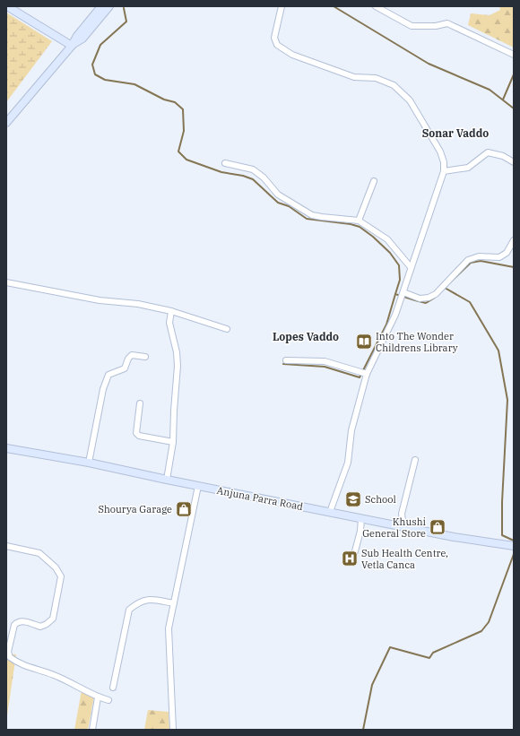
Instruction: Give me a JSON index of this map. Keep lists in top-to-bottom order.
{
  "streets": {
    "street": ["Anjuna Parra Road"]
  },
  "districts": ["Sonar Vaddo", "Lopes Vaddo"],
  "places": {
    "library": ["Into The Wonder Childrens Library"],
    "school or university": ["School"],
    "shop": ["Shourya Garage", "Khushi General Store"],
    "hospital": ["Sub Health Centre, Vetla Canca"]
  }
}
